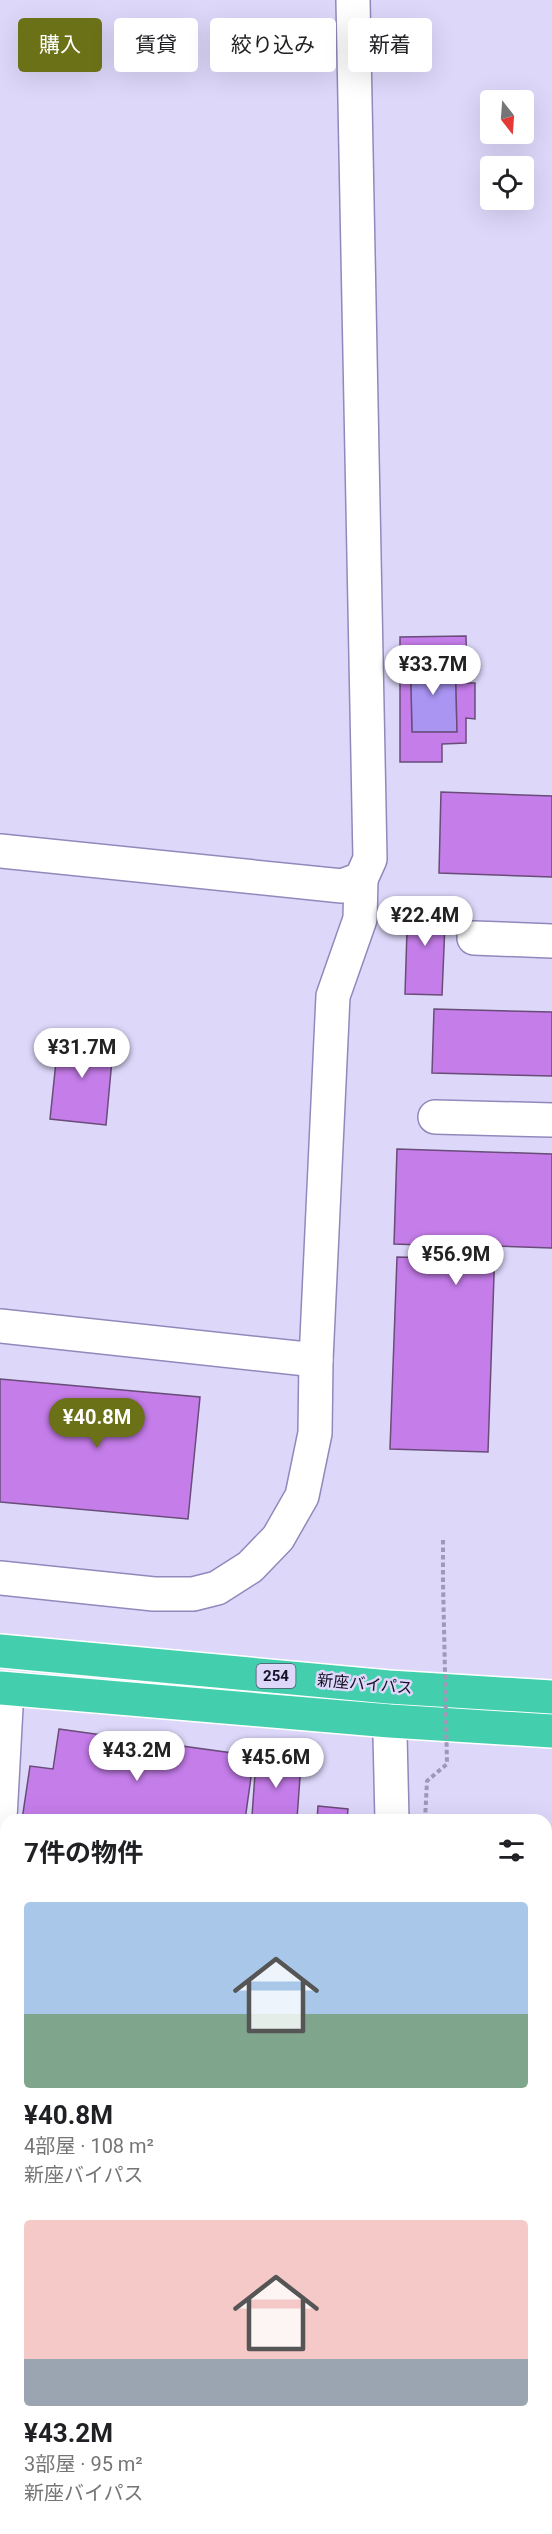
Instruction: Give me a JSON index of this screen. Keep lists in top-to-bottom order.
{
  "streets": {
    "highway": ["254", "新座バイパス"]
  },
  "north": "bottom",
  "page": {
    "chip": [
      "購入",
      "賃貸",
      "絞り込み",
      "新着"
    ],
    "price": [
      "¥33.7M",
      "¥22.4M",
      "¥31.7M",
      "¥56.9M",
      "¥40.8M",
      "¥43.2M",
      "¥45.6M"
    ],
    "heading": "7件の物件",
    "list": [
      {
        "name": "¥40.8M",
        "note": "4部屋 · 108 m² · 新座バイパス"
      },
      {
        "name": "¥43.2M",
        "note": "3部屋 · 95 m² · 新座バイパス"
      }
    ]
  }
}
